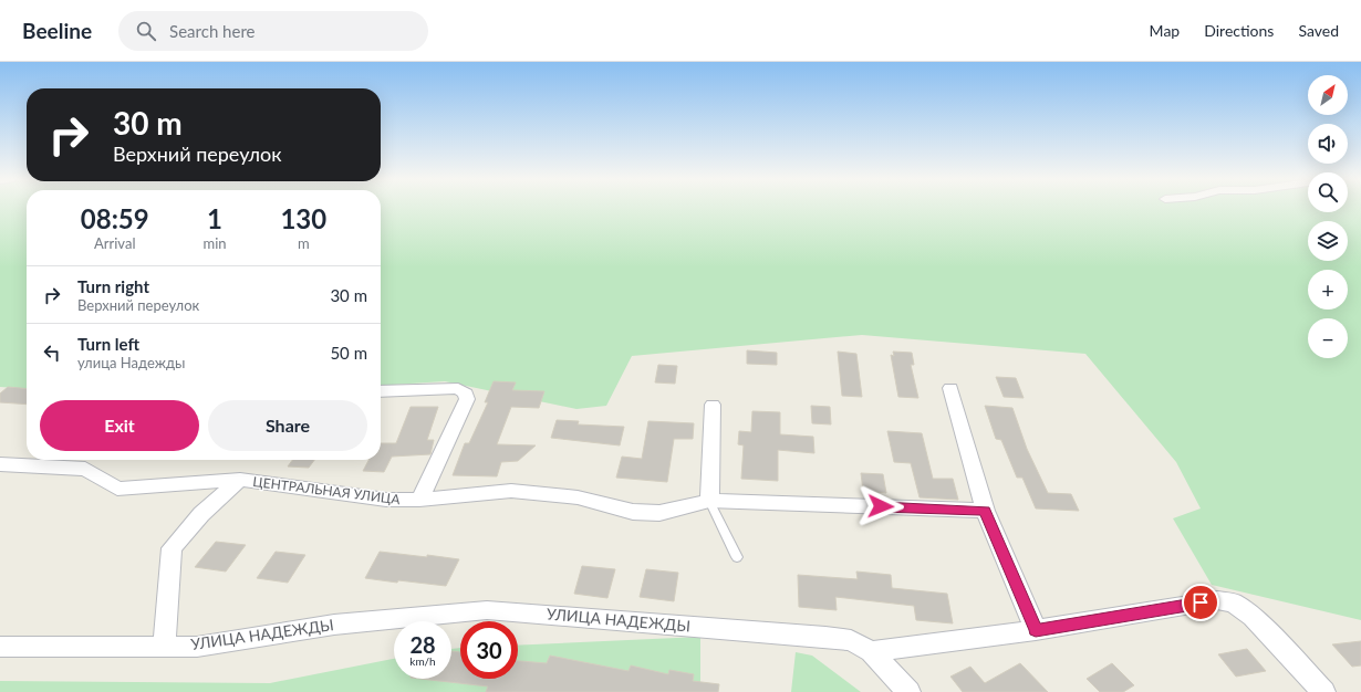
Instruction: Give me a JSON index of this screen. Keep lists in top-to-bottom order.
{
  "streets": {
    "street": ["ЦЕНТРАЛЬНАЯ УЛИЦА", "УЛИЦА НАДЕЖДЫ"]
  },
  "north": "top right",
  "page": {
    "header": "Beeline",
    "search": "Search here",
    "nav": ["Map", "Directions", "Saved"],
    "map_buttons": ["+", "−"],
    "turn": ["30 m", "Верхний переулок"],
    "eta": [
      "08:59",
      "Arrival",
      "1",
      "min",
      "130",
      "m"
    ],
    "list": [
      {
        "name": "Turn right",
        "note": "Верхний переулок",
        "value": "30 m"
      },
      {
        "name": "Turn left",
        "note": "улица Надежды",
        "value": "50 m"
      }
    ],
    "buttons": ["Exit", "Share"],
    "speed": "28 km/h",
    "limit": "30"
  }
}
